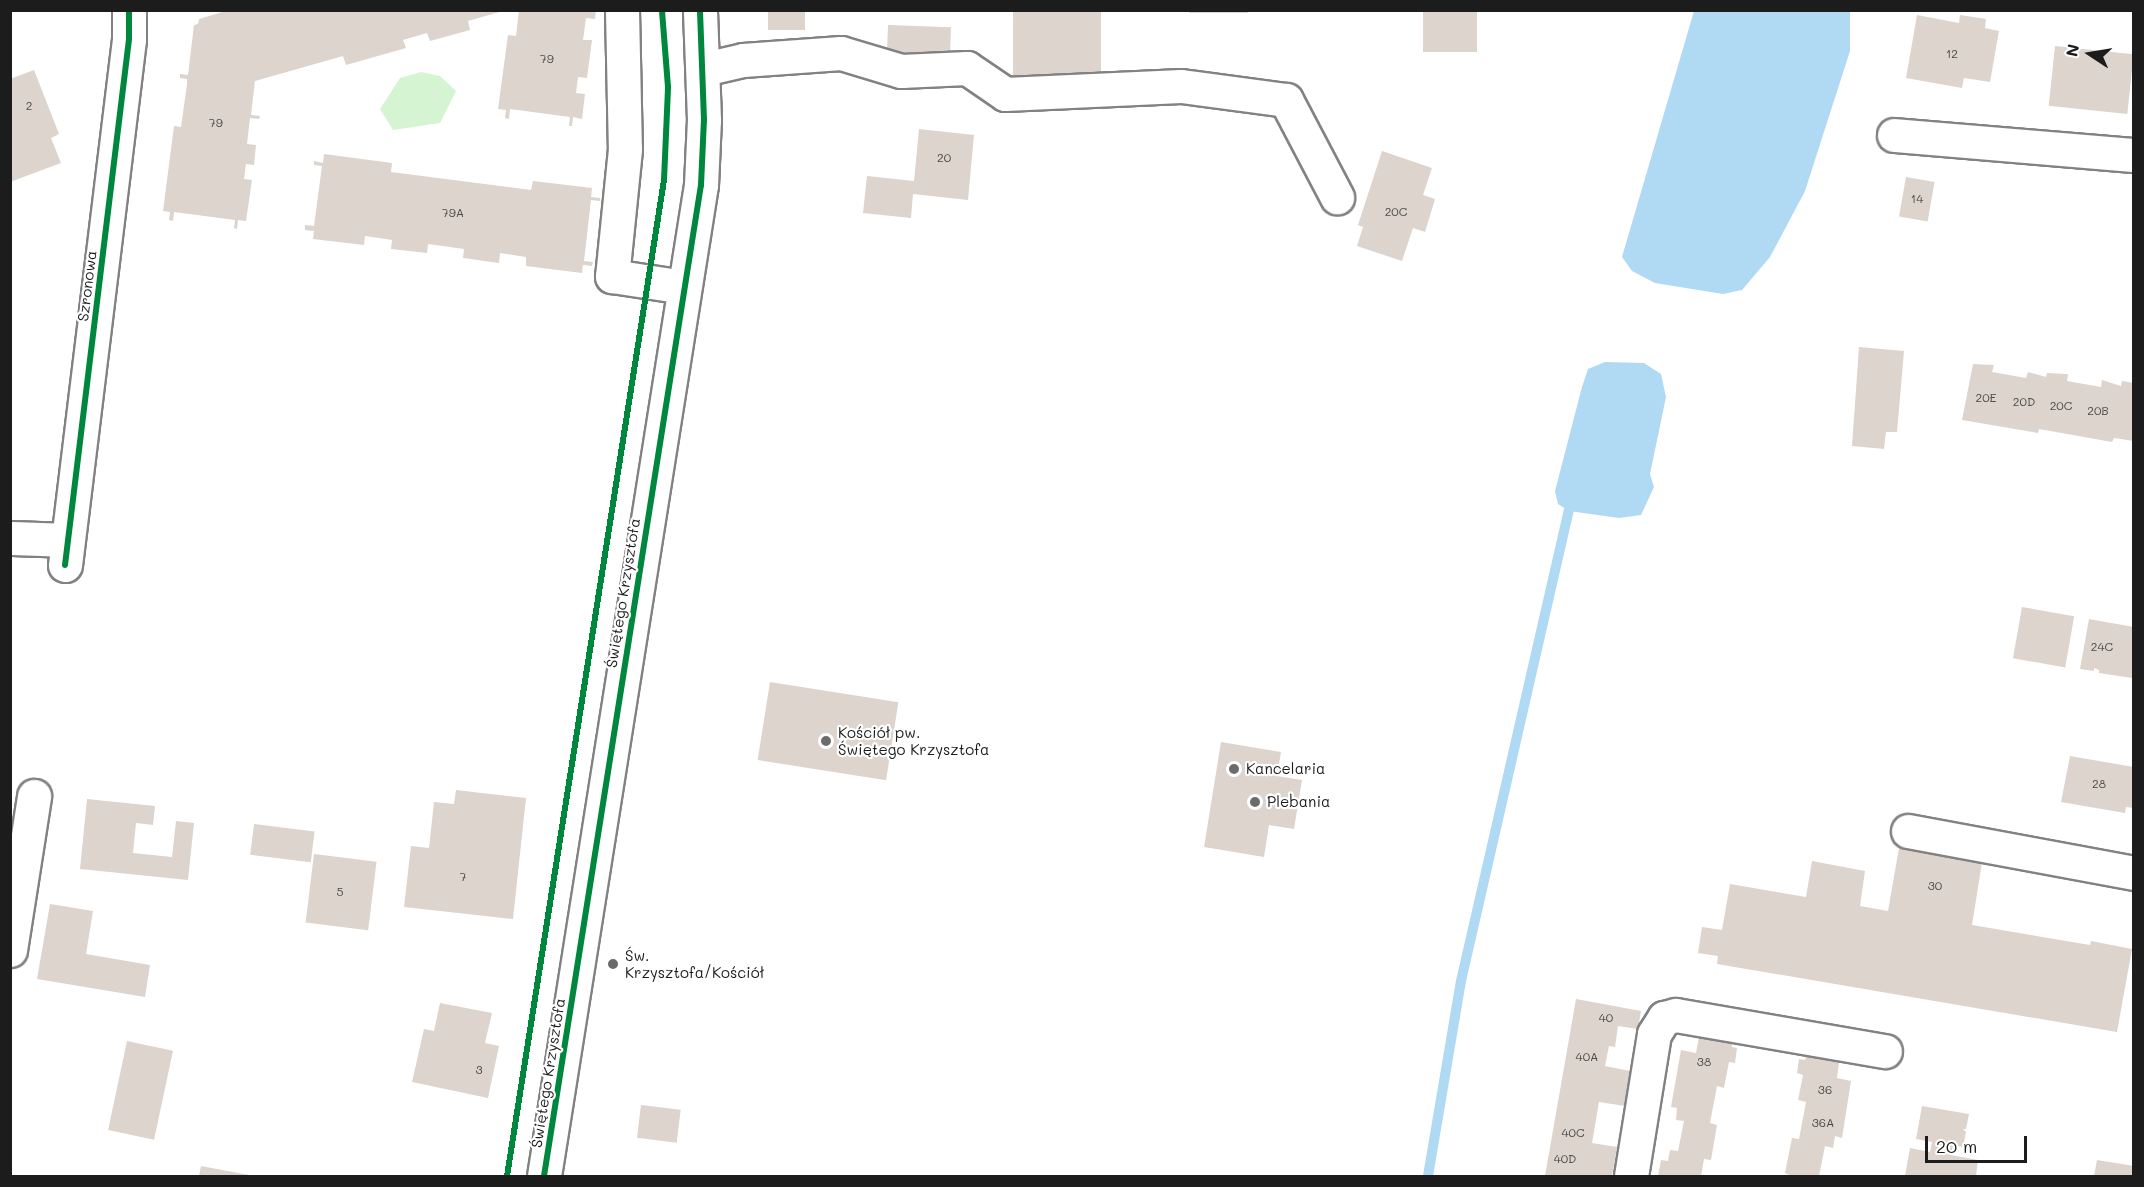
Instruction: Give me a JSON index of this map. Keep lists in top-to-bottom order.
{
  "streets": {
    "street": ["Szronowa", "Świętego Krzysztofa"]
  },
  "places": [
    "Kościół pw. Świętego Krzysztofa",
    "Kancelaria",
    "Plebania",
    "Św. Krzysztofa/Kościół"
  ],
  "house_numbers": [
    "12",
    "79",
    "2",
    "79",
    "20",
    "14",
    "20C",
    "79A",
    "20E",
    "20D",
    "20C",
    "20B",
    "24C",
    "28",
    "7",
    "30",
    "5",
    "40",
    "40A",
    "38",
    "3",
    "36",
    "36A",
    "40C",
    "40D"
  ],
  "scale_bar": "20 m",
  "north": "left"
}
